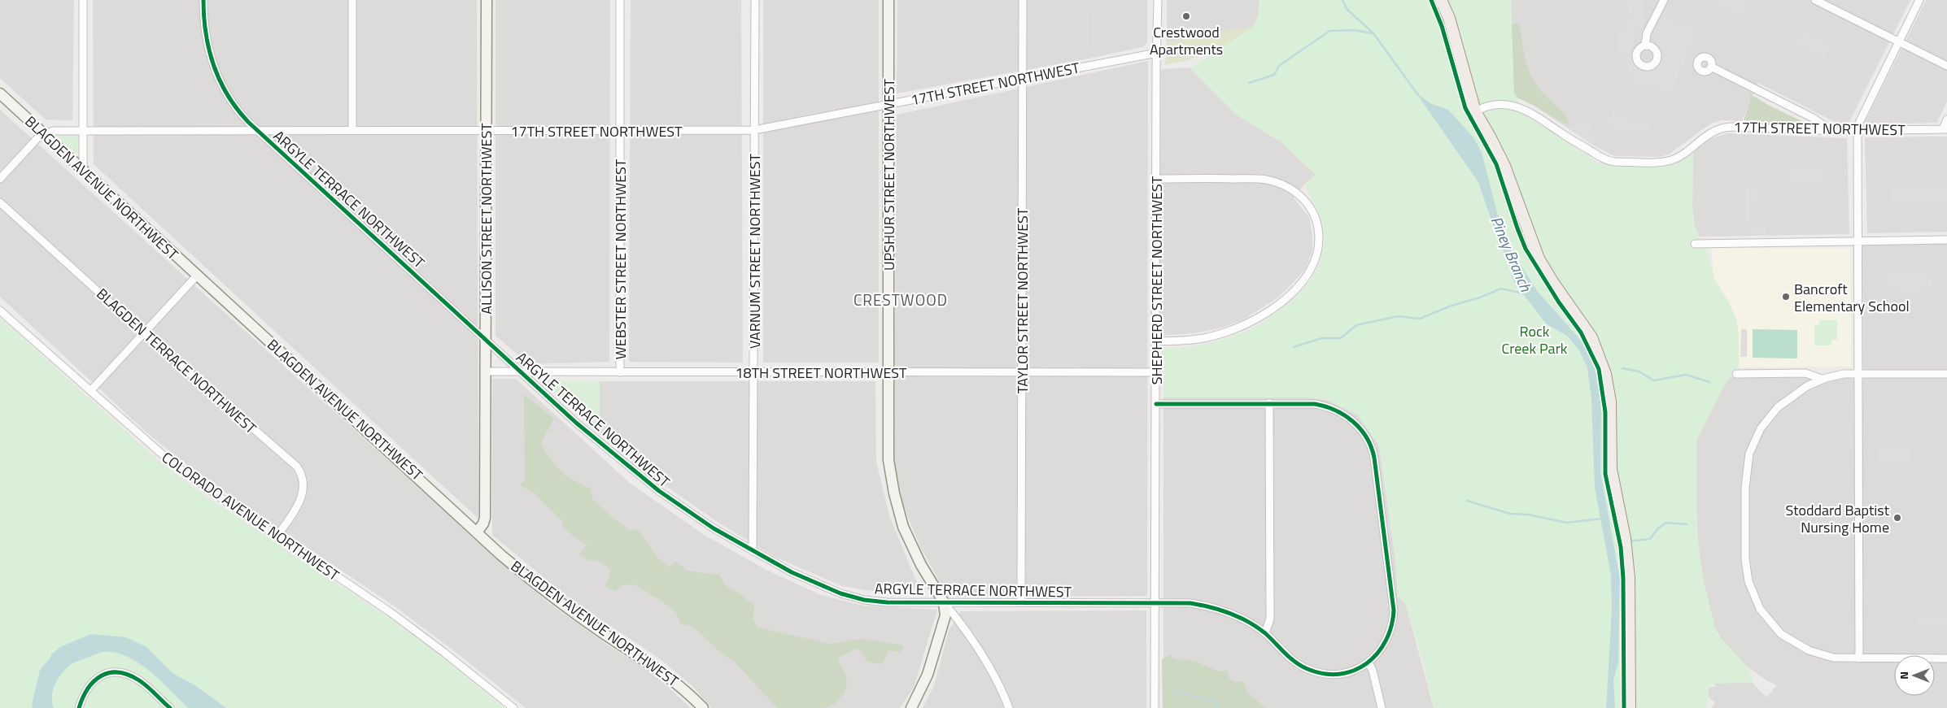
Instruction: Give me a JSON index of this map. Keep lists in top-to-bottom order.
{
  "streets": {
    "street": [
      "17TH STREET NORTHWEST",
      "UPSHUR STREET NORTHWEST",
      "BLAGDEN AVENUE NORTHWEST",
      "ARGYLE TERRACE NORTHWEST",
      "ALLISON STREET NORTHWEST",
      "VARNUM STREET NORTHWEST",
      "WEBSTER STREET NORTHWEST",
      "SHEPHERD STREET NORTHWEST",
      "TAYLOR STREET NORTHWEST",
      "BLAGDEN TERRACE NORTHWEST",
      "18TH STREET NORTHWEST",
      "COLORADO AVENUE NORTHWEST"
    ]
  },
  "crossings": [
    ["17TH STREET NORTHWEST", "UPSHUR STREET NORTHWEST"],
    ["17TH STREET NORTHWEST", "BLAGDEN AVENUE NORTHWEST"],
    ["17TH STREET NORTHWEST", "ARGYLE TERRACE NORTHWEST"],
    ["17TH STREET NORTHWEST", "ALLISON STREET NORTHWEST"],
    ["17TH STREET NORTHWEST", "VARNUM STREET NORTHWEST"],
    ["17TH STREET NORTHWEST", "WEBSTER STREET NORTHWEST"],
    ["17TH STREET NORTHWEST", "SHEPHERD STREET NORTHWEST"],
    ["17TH STREET NORTHWEST", "TAYLOR STREET NORTHWEST"],
    ["UPSHUR STREET NORTHWEST", "ARGYLE TERRACE NORTHWEST"],
    ["UPSHUR STREET NORTHWEST", "18TH STREET NORTHWEST"],
    ["BLAGDEN AVENUE NORTHWEST", "ALLISON STREET NORTHWEST"],
    ["ARGYLE TERRACE NORTHWEST", "ALLISON STREET NORTHWEST"],
    ["ARGYLE TERRACE NORTHWEST", "VARNUM STREET NORTHWEST"],
    ["ARGYLE TERRACE NORTHWEST", "SHEPHERD STREET NORTHWEST"],
    ["ARGYLE TERRACE NORTHWEST", "TAYLOR STREET NORTHWEST"],
    ["ARGYLE TERRACE NORTHWEST", "18TH STREET NORTHWEST"],
    ["ALLISON STREET NORTHWEST", "18TH STREET NORTHWEST"],
    ["VARNUM STREET NORTHWEST", "18TH STREET NORTHWEST"],
    ["WEBSTER STREET NORTHWEST", "18TH STREET NORTHWEST"],
    ["SHEPHERD STREET NORTHWEST", "18TH STREET NORTHWEST"],
    ["TAYLOR STREET NORTHWEST", "18TH STREET NORTHWEST"],
    ["BLAGDEN TERRACE NORTHWEST", "COLORADO AVENUE NORTHWEST"]
  ],
  "districts": ["CRESTWOOD"],
  "water": ["Piney Branch"],
  "parks": ["Rock Creek Park"],
  "places": ["Crestwood Apartments", "Bancroft Elementary School", "Stoddard Baptist Nursing Home"],
  "north": "left"
}
